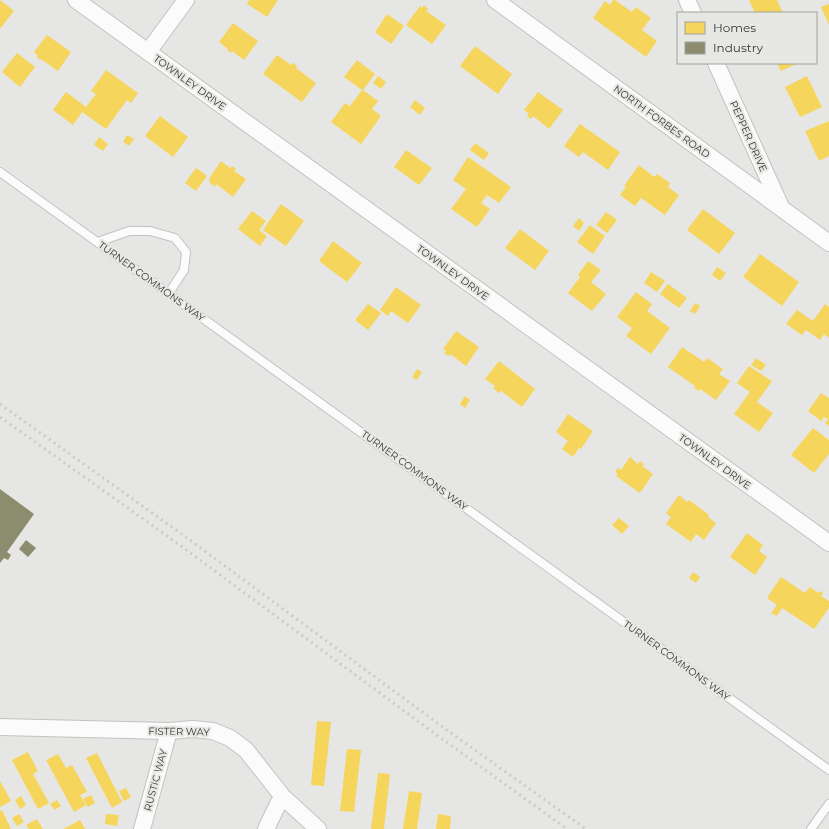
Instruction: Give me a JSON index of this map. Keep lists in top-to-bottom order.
{
  "streets": {
    "street": [
      "TOWNLEY DRIVE",
      "NORTH FORBES ROAD",
      "PEPPER DRIVE",
      "FISTER WAY",
      "RUSTIC WAY"
    ],
    "lane": ["TURNER COMMONS WAY"]
  },
  "crossings": [
    ["NORTH FORBES ROAD", "PEPPER DRIVE"],
    ["FISTER WAY", "RUSTIC WAY"]
  ],
  "legend": ["Homes", "Industry"]
}
